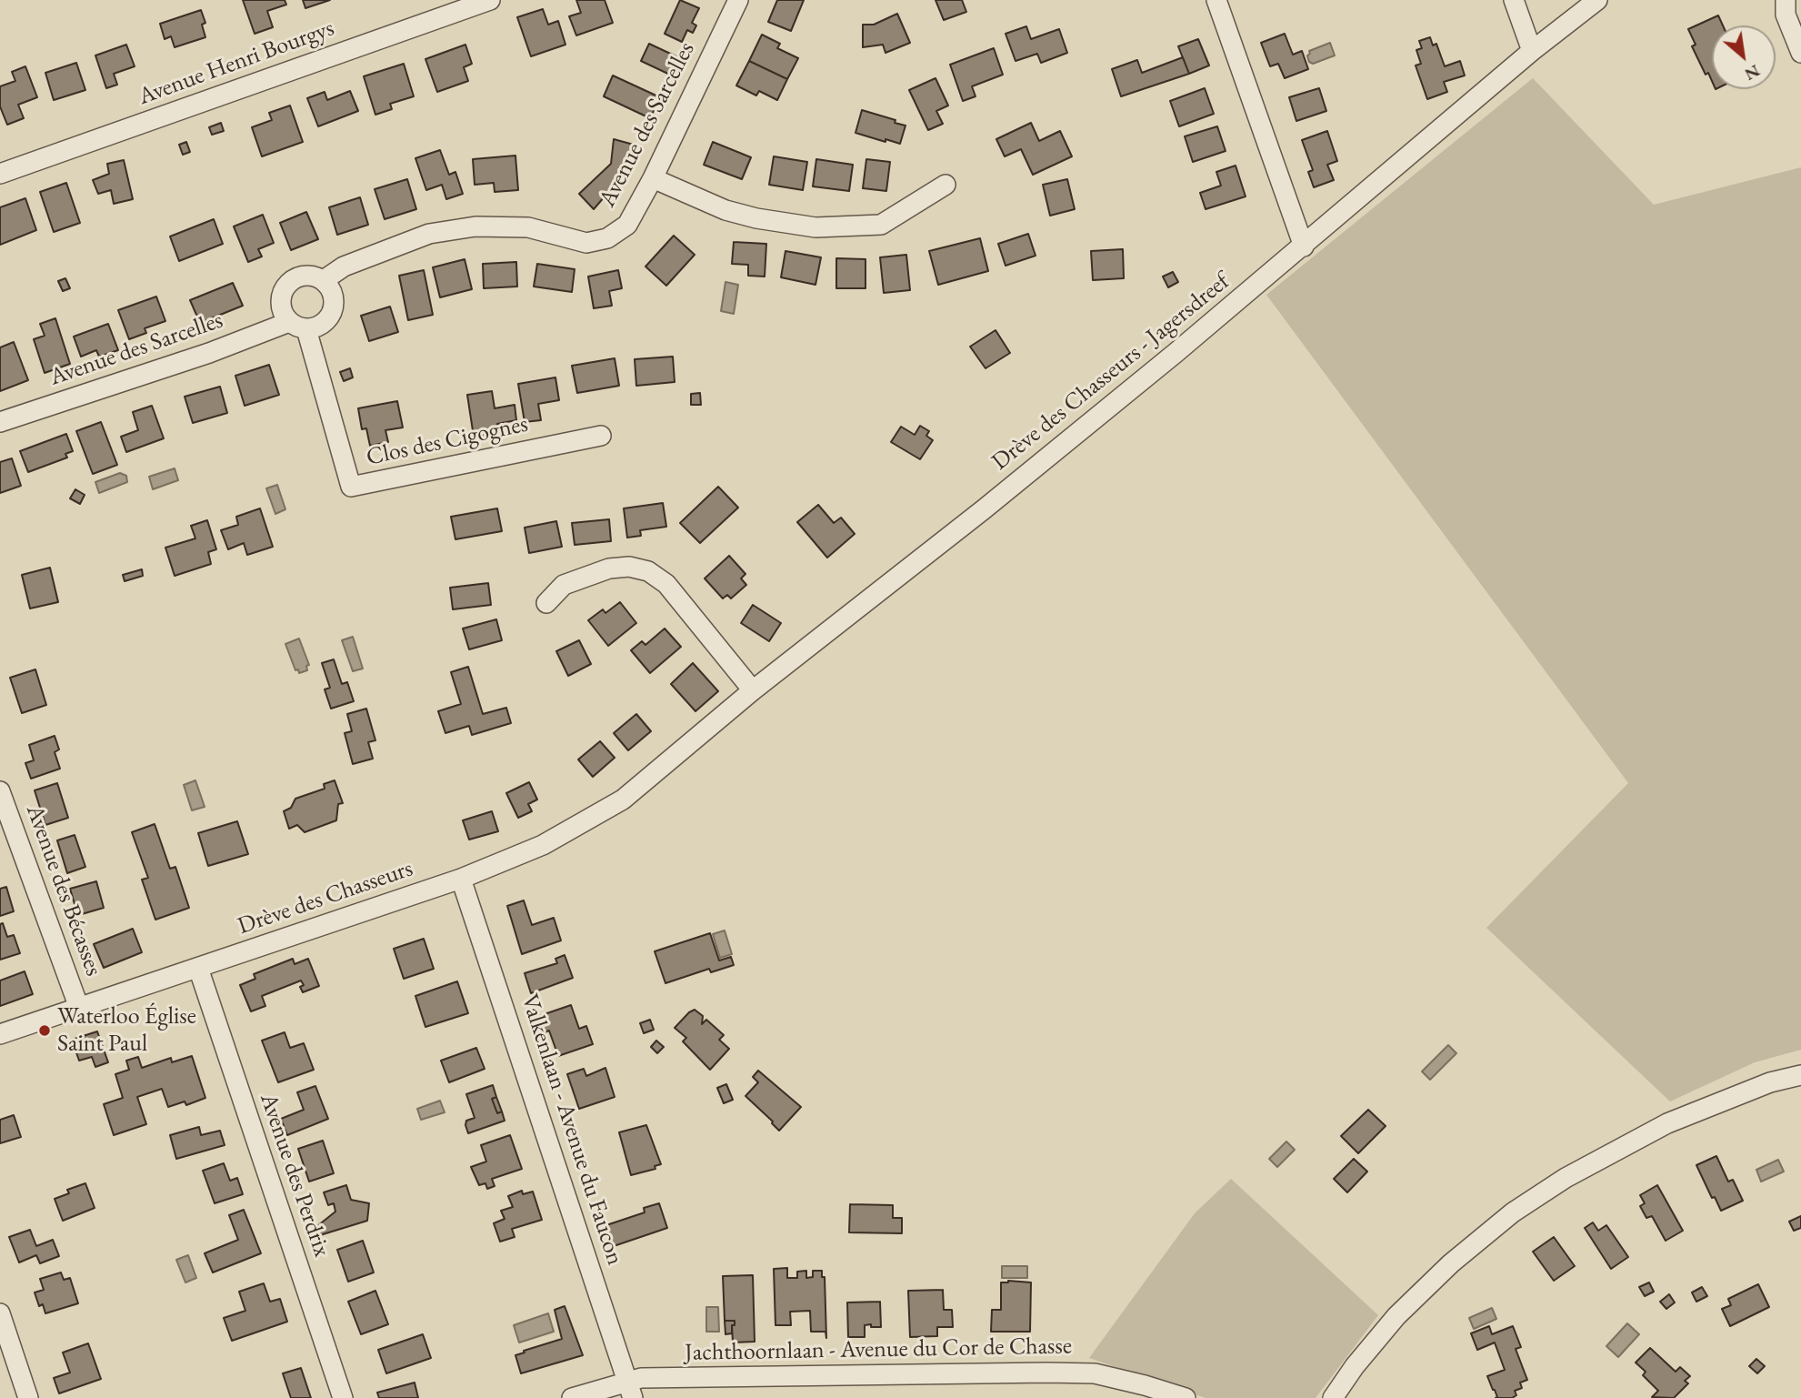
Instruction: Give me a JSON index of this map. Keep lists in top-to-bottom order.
{
  "streets": {
    "street": [
      "Avenue Henri Bourgys",
      "Avenue des Sarcelles",
      "Drève des Chasseurs - Jagersdreef",
      "Clos des Cigognes",
      "Avenue des Bécasses",
      "Drève des Chasseurs",
      "Valkenlaan - Avenue du Faucon",
      "Avenue des Perdrix",
      "Jachthoornlaan - Avenue du Cor de Chasse"
    ]
  },
  "crossings": [
    ["Avenue des Sarcelles", "Clos des Cigognes"],
    ["Drève des Chasseurs - Jagersdreef", "Drève des Chasseurs"],
    ["Avenue des Bécasses", "Drève des Chasseurs"],
    ["Drève des Chasseurs", "Valkenlaan - Avenue du Faucon"],
    ["Drève des Chasseurs", "Avenue des Perdrix"],
    ["Valkenlaan - Avenue du Faucon", "Jachthoornlaan - Avenue du Cor de Chasse"]
  ],
  "places": ["Waterloo Église Saint Paul"],
  "north": "bottom right"
}
